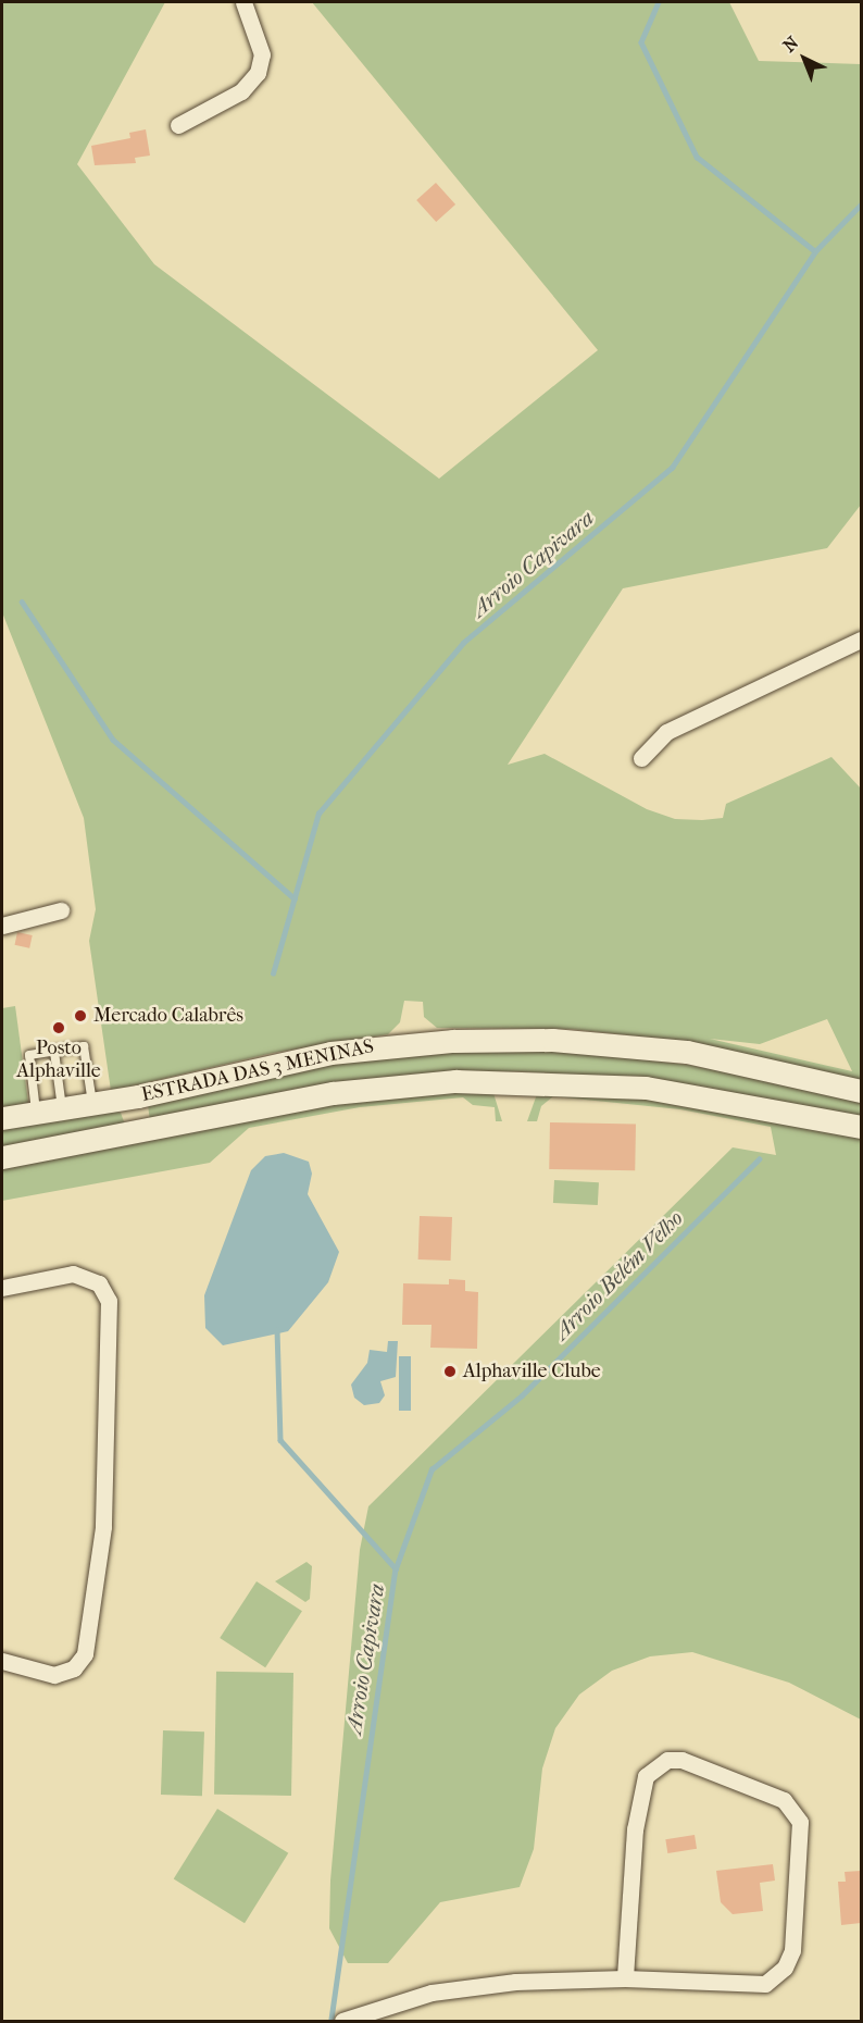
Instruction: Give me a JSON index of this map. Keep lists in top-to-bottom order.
{
  "streets": {
    "main road": ["ESTRADA DAS 3 MENINAS"]
  },
  "water": ["Arroio Capivara", "Arroio Belém Velho"],
  "places": ["Mercado Calabrês", "Posto Alphaville", "Alphaville Clube"],
  "north": "top left"
}
